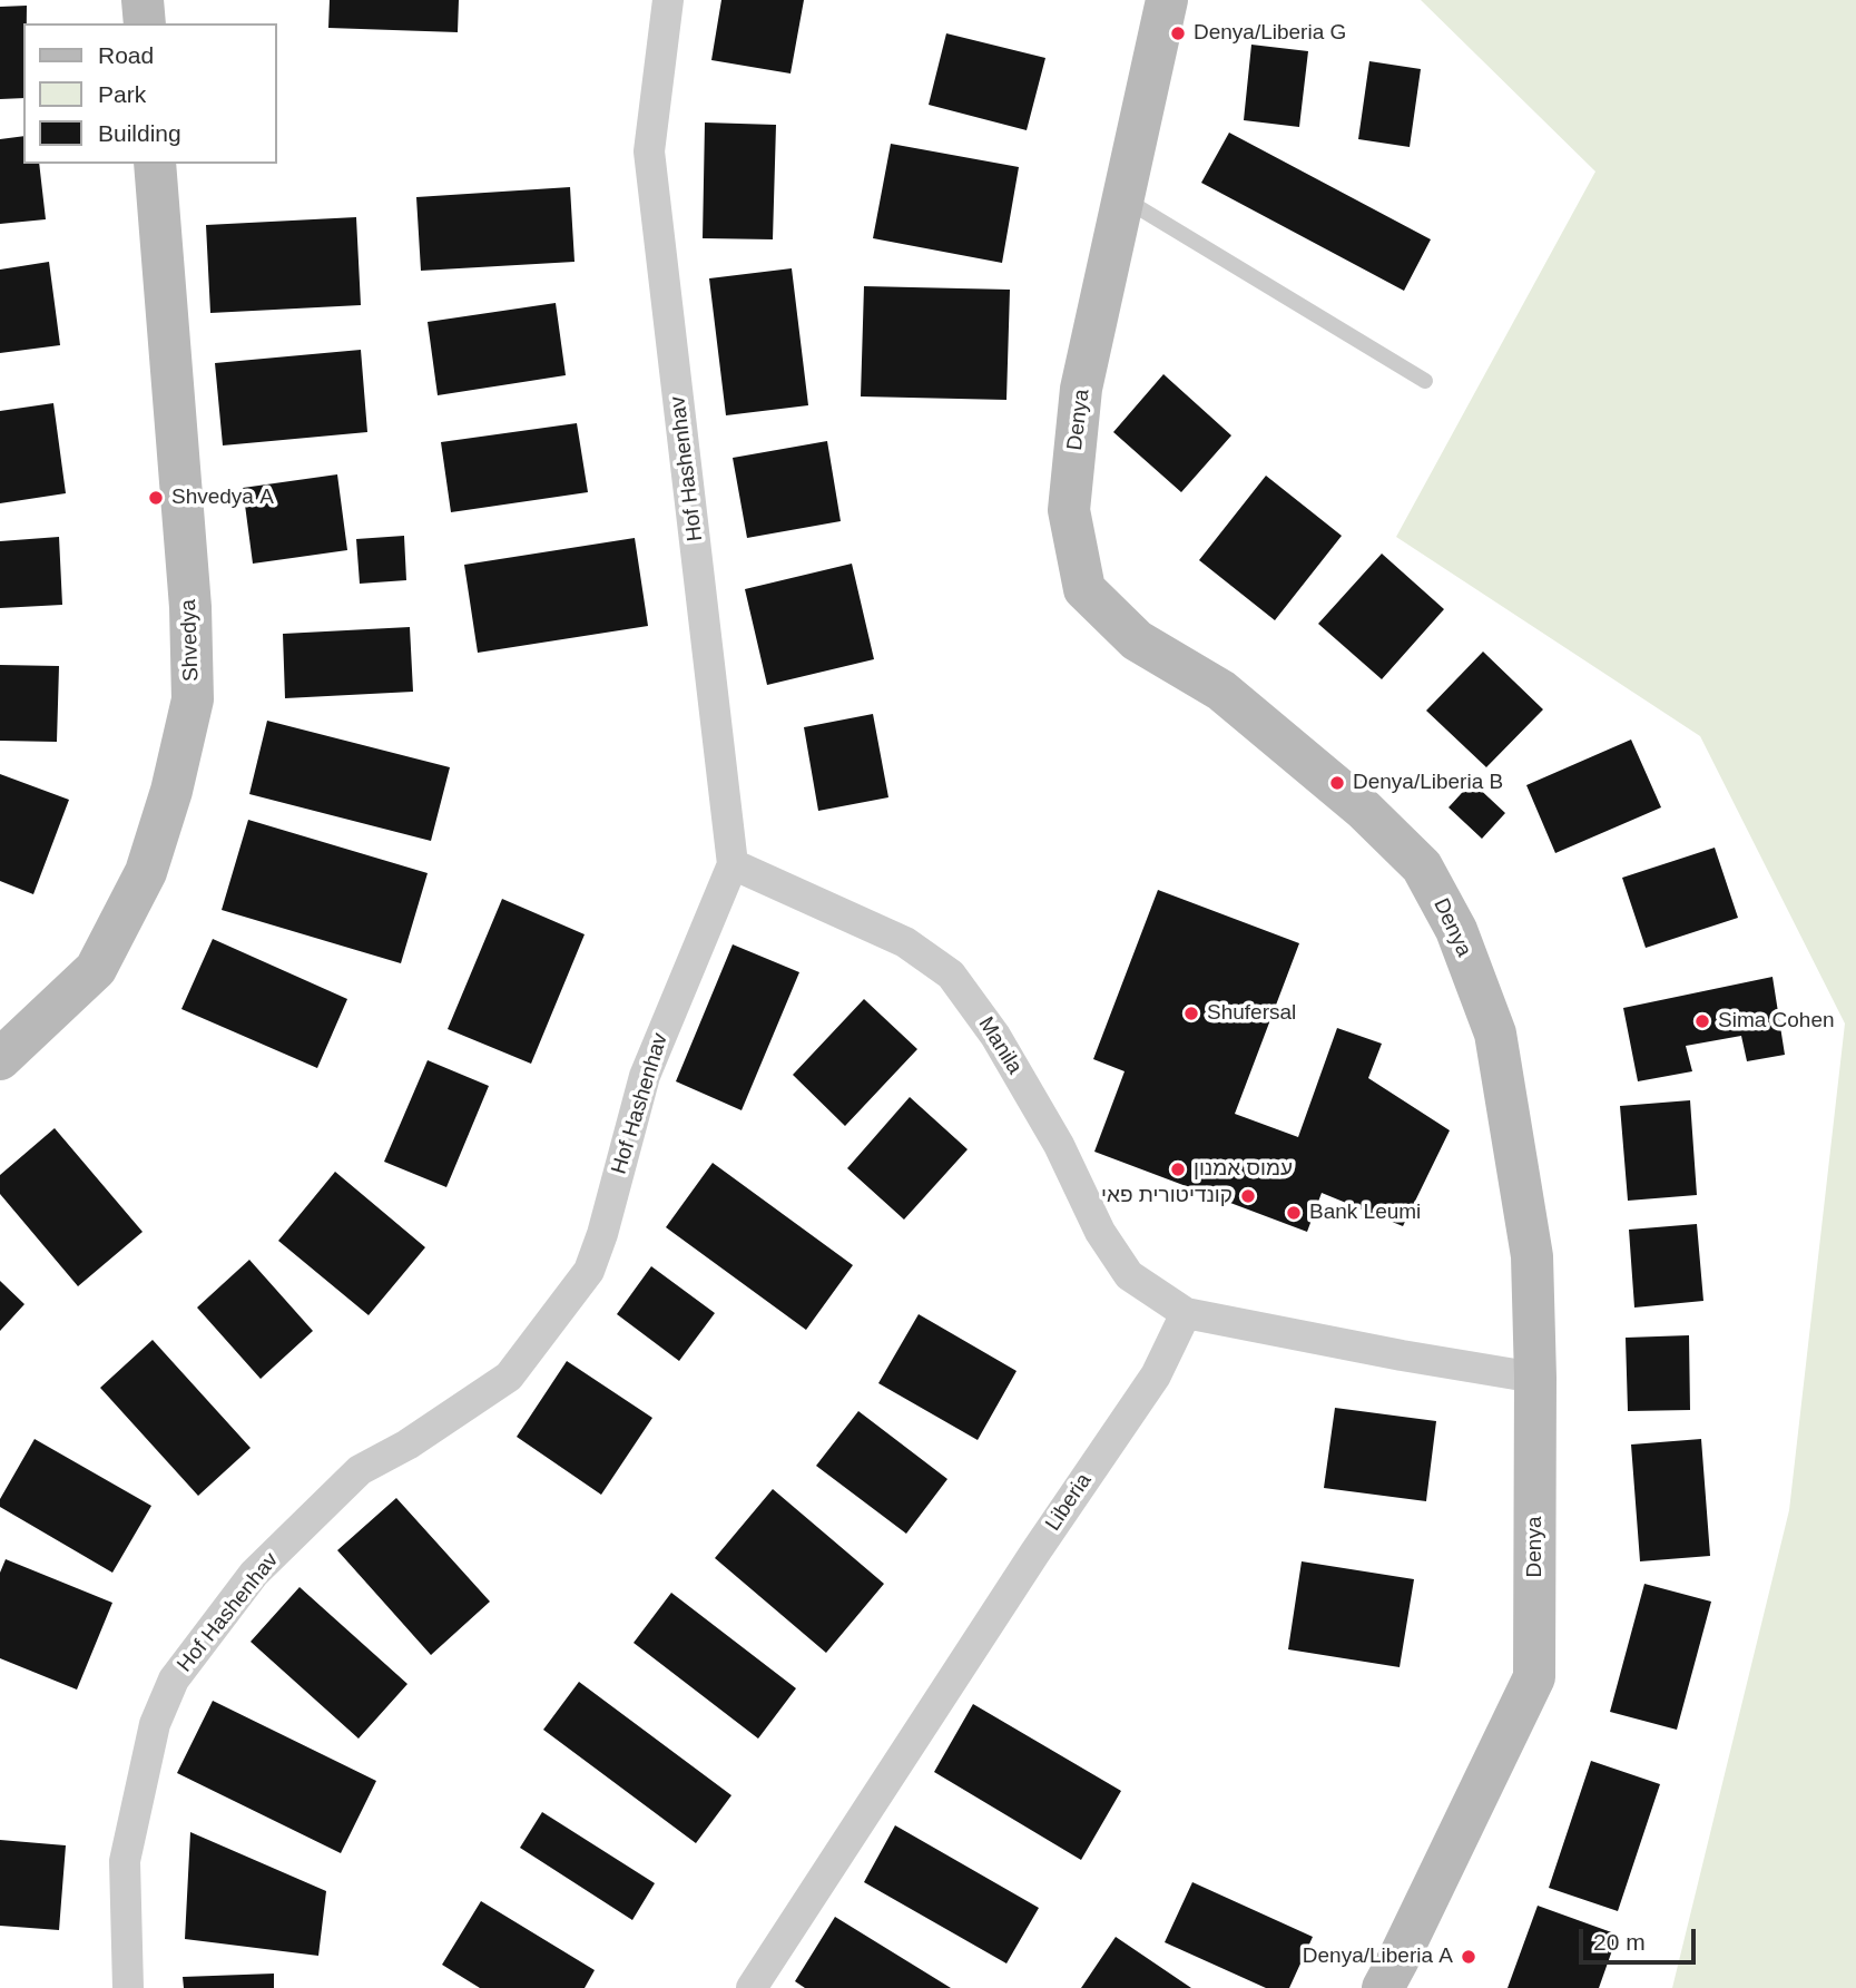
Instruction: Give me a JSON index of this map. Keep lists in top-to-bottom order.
{
  "streets": {
    "street": [
      "Denya",
      "Hof Hashenhav",
      "Shvedya",
      "Manila",
      "Liberia"
    ]
  },
  "crossings": [
    ["Hof Hashenhav", "Manila"],
    ["Manila", "Liberia"]
  ],
  "places": [
    "Denya/Liberia G",
    "Shvedya A",
    "Denya/Liberia B",
    "Shufersal",
    "Sima Cohen",
    "עמוס אמנון",
    "קונדיטורית פאי",
    "Bank Leumi",
    "Denya/Liberia A"
  ],
  "legend": ["Road", "Park", "Building"],
  "scale_bar": "20 m"
}
